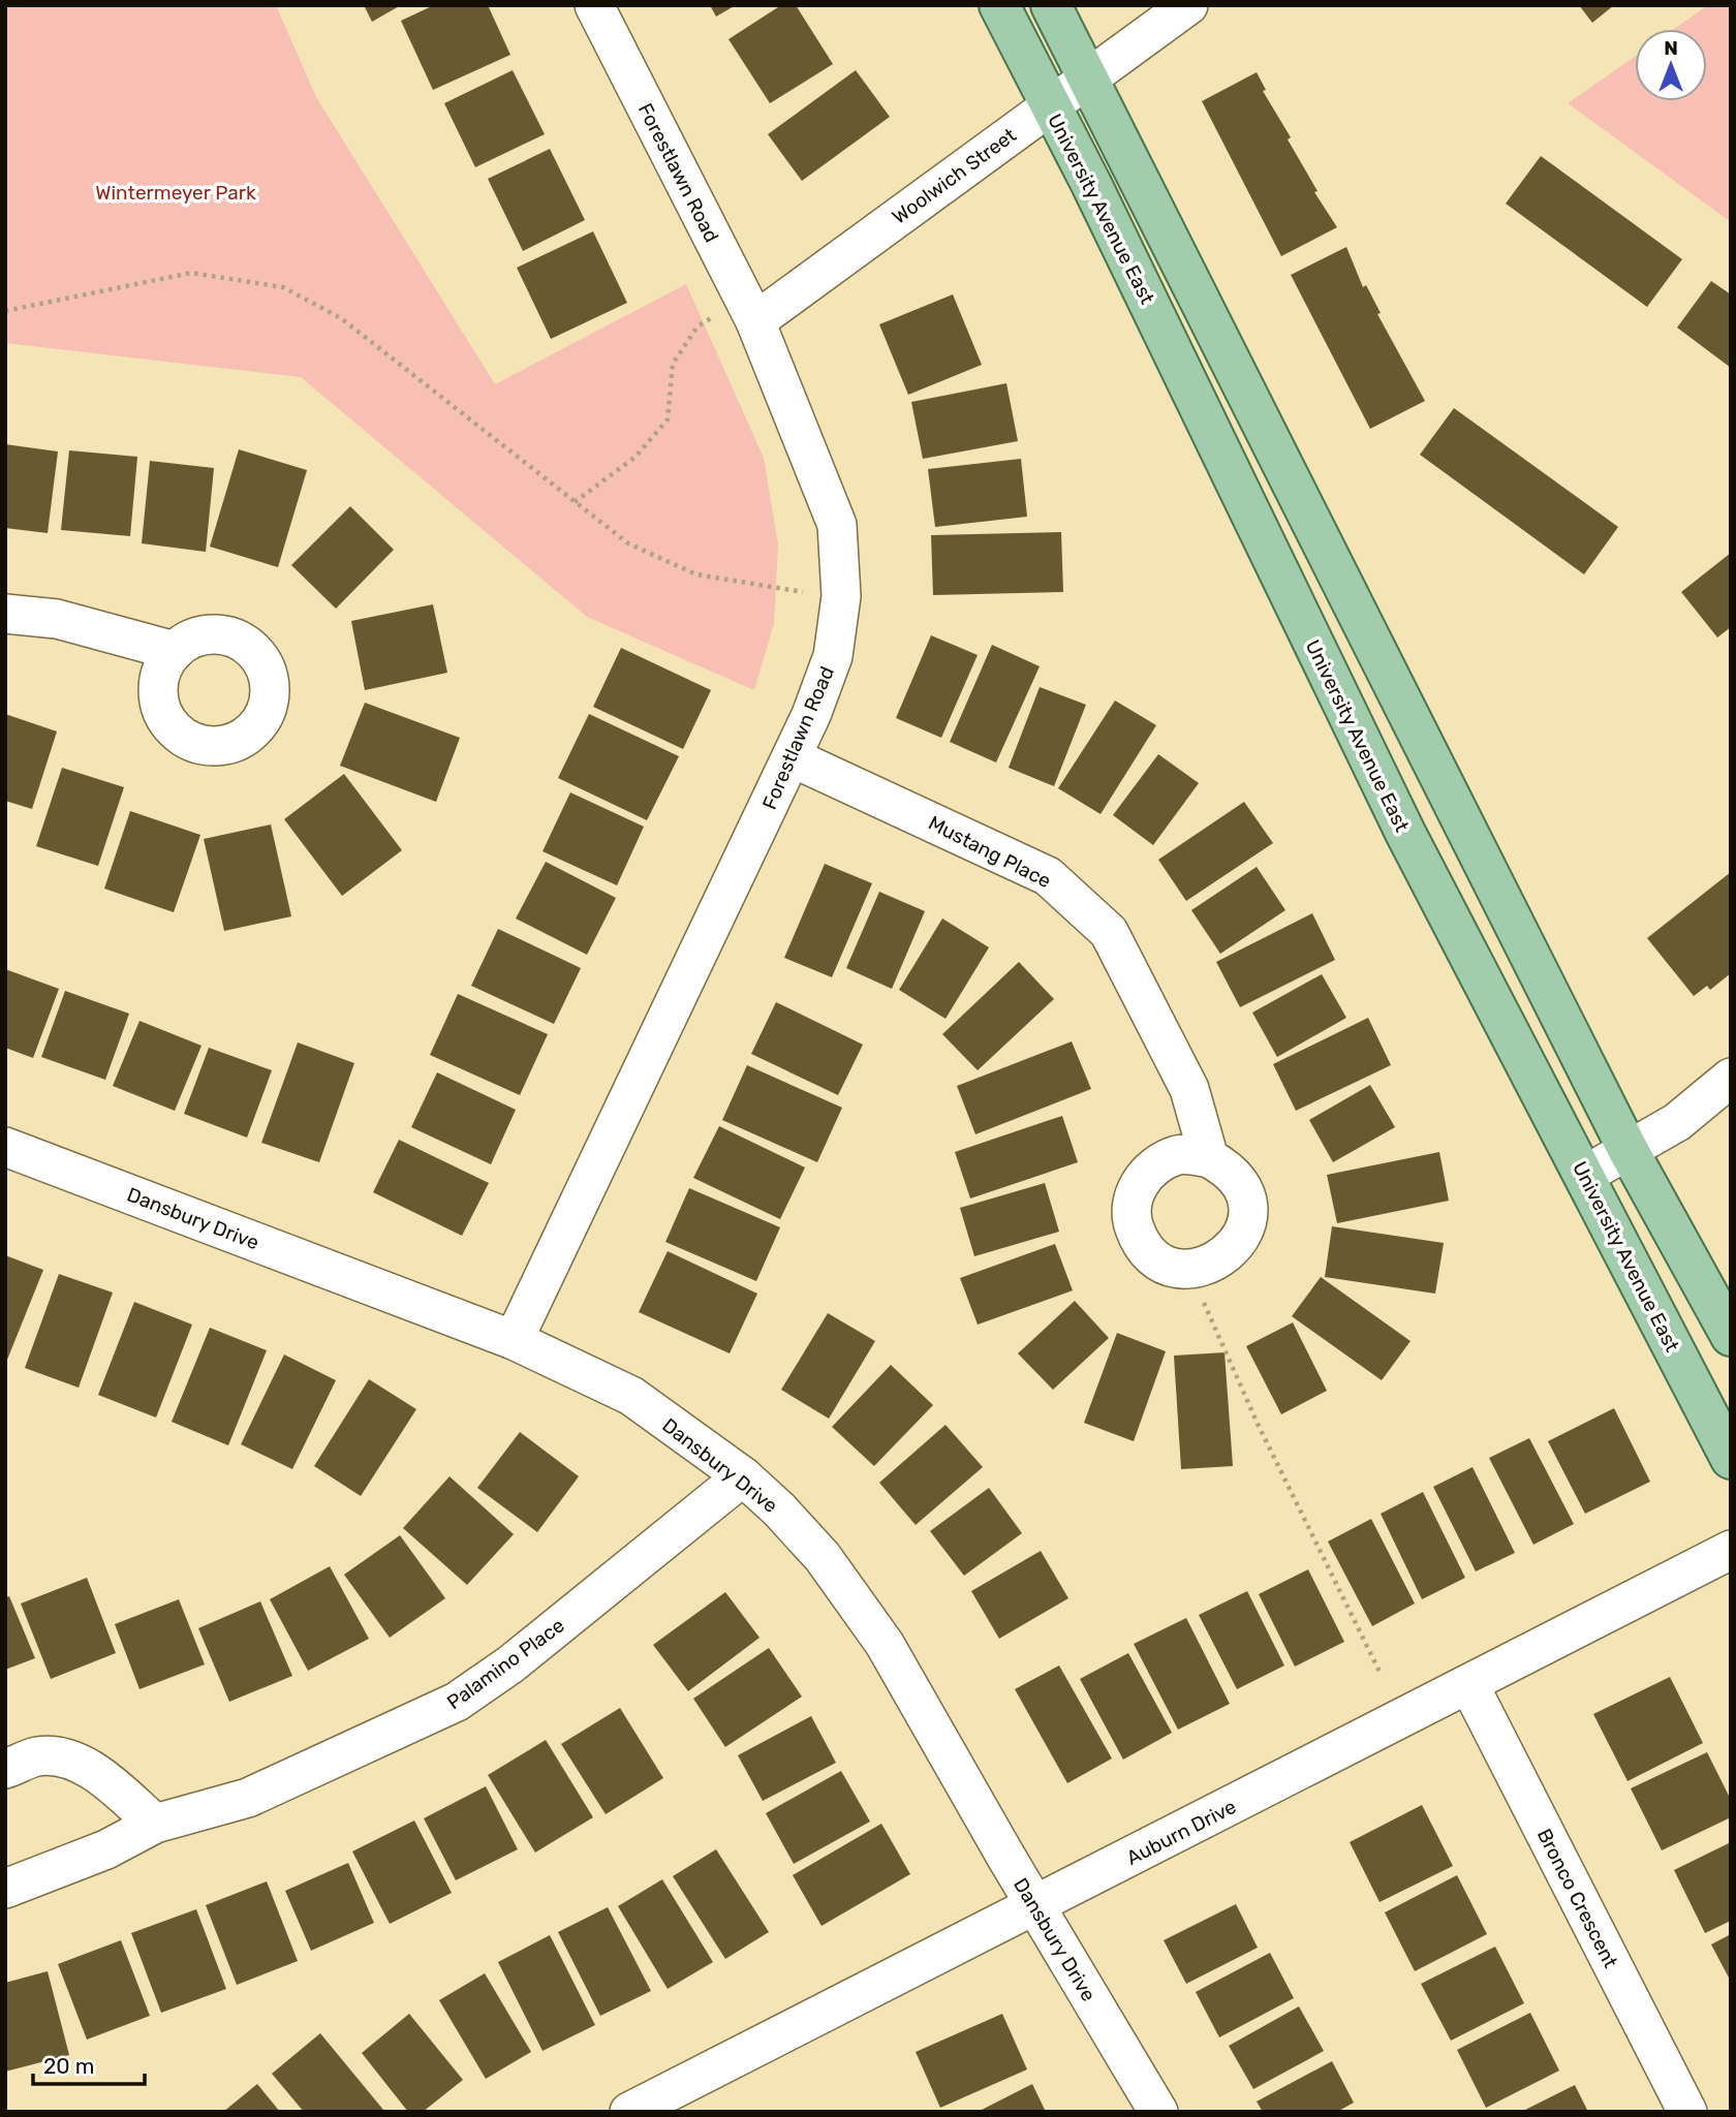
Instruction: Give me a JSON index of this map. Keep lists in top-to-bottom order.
{
  "streets": {
    "main road": ["University Avenue East"],
    "street": [
      "Forestlawn Road",
      "Woolwich Street",
      "Mustang Place",
      "Dansbury Drive",
      "Palamino Place",
      "Auburn Drive",
      "Bronco Crescent"
    ]
  },
  "crossings": [
    ["Forestlawn Road", "Woolwich Street"],
    ["Forestlawn Road", "Mustang Place"],
    ["Forestlawn Road", "Dansbury Drive"],
    ["Woolwich Street", "University Avenue East"],
    ["Dansbury Drive", "Palamino Place"],
    ["Dansbury Drive", "Auburn Drive"],
    ["Auburn Drive", "Bronco Crescent"]
  ],
  "parks": ["Wintermeyer Park"],
  "scale_bar": "20 m",
  "north": "top"
}
